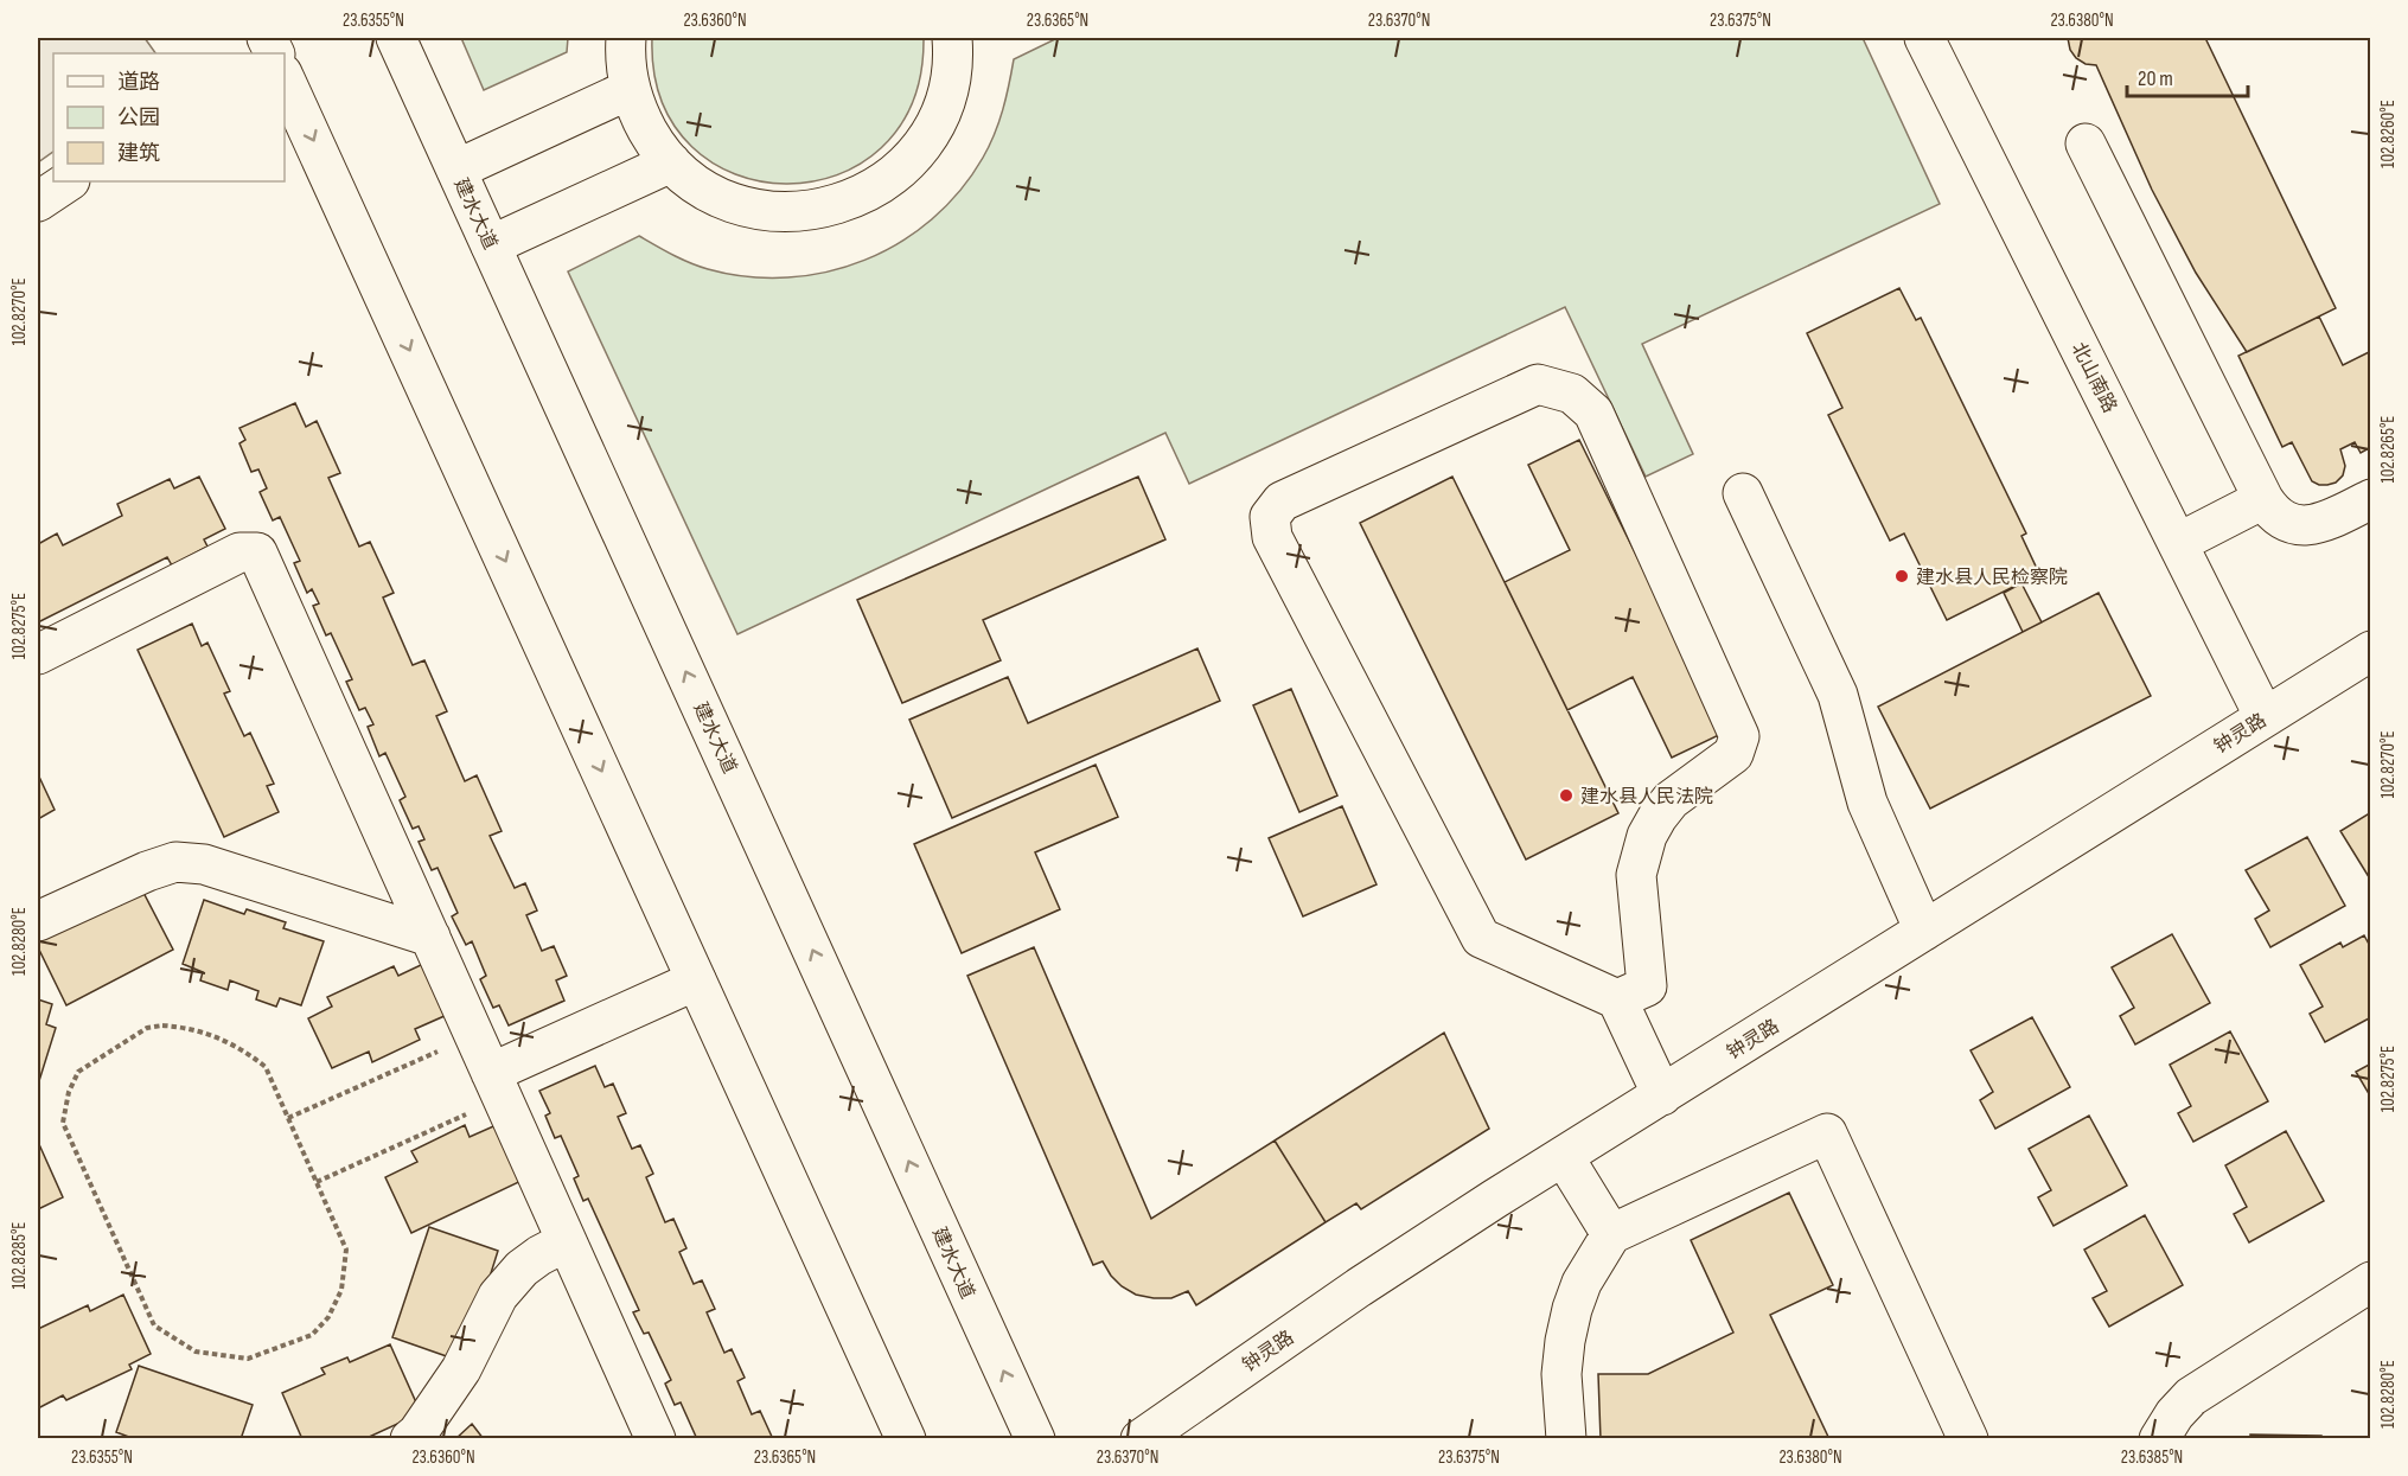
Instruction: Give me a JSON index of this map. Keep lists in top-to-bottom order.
{
  "streets": {
    "main road": ["建水大道", "北山南路", "钟灵路"]
  },
  "crossings": [
    ["北山南路", "钟灵路"]
  ],
  "places": ["建水县人民检察院", "建水县人民法院"],
  "legend": ["道路", "公园", "建筑"],
  "scale_bar": "20 m",
  "coordinates": [
    "23.6355°N",
    "23.6360°N",
    "23.6365°N",
    "23.6370°N",
    "23.6375°N",
    "23.6380°N",
    "102.8260°E",
    "102.8270°E",
    "102.8265°E",
    "102.8275°E",
    "102.8280°E",
    "102.8285°E",
    "23.6385°N"
  ]
}
